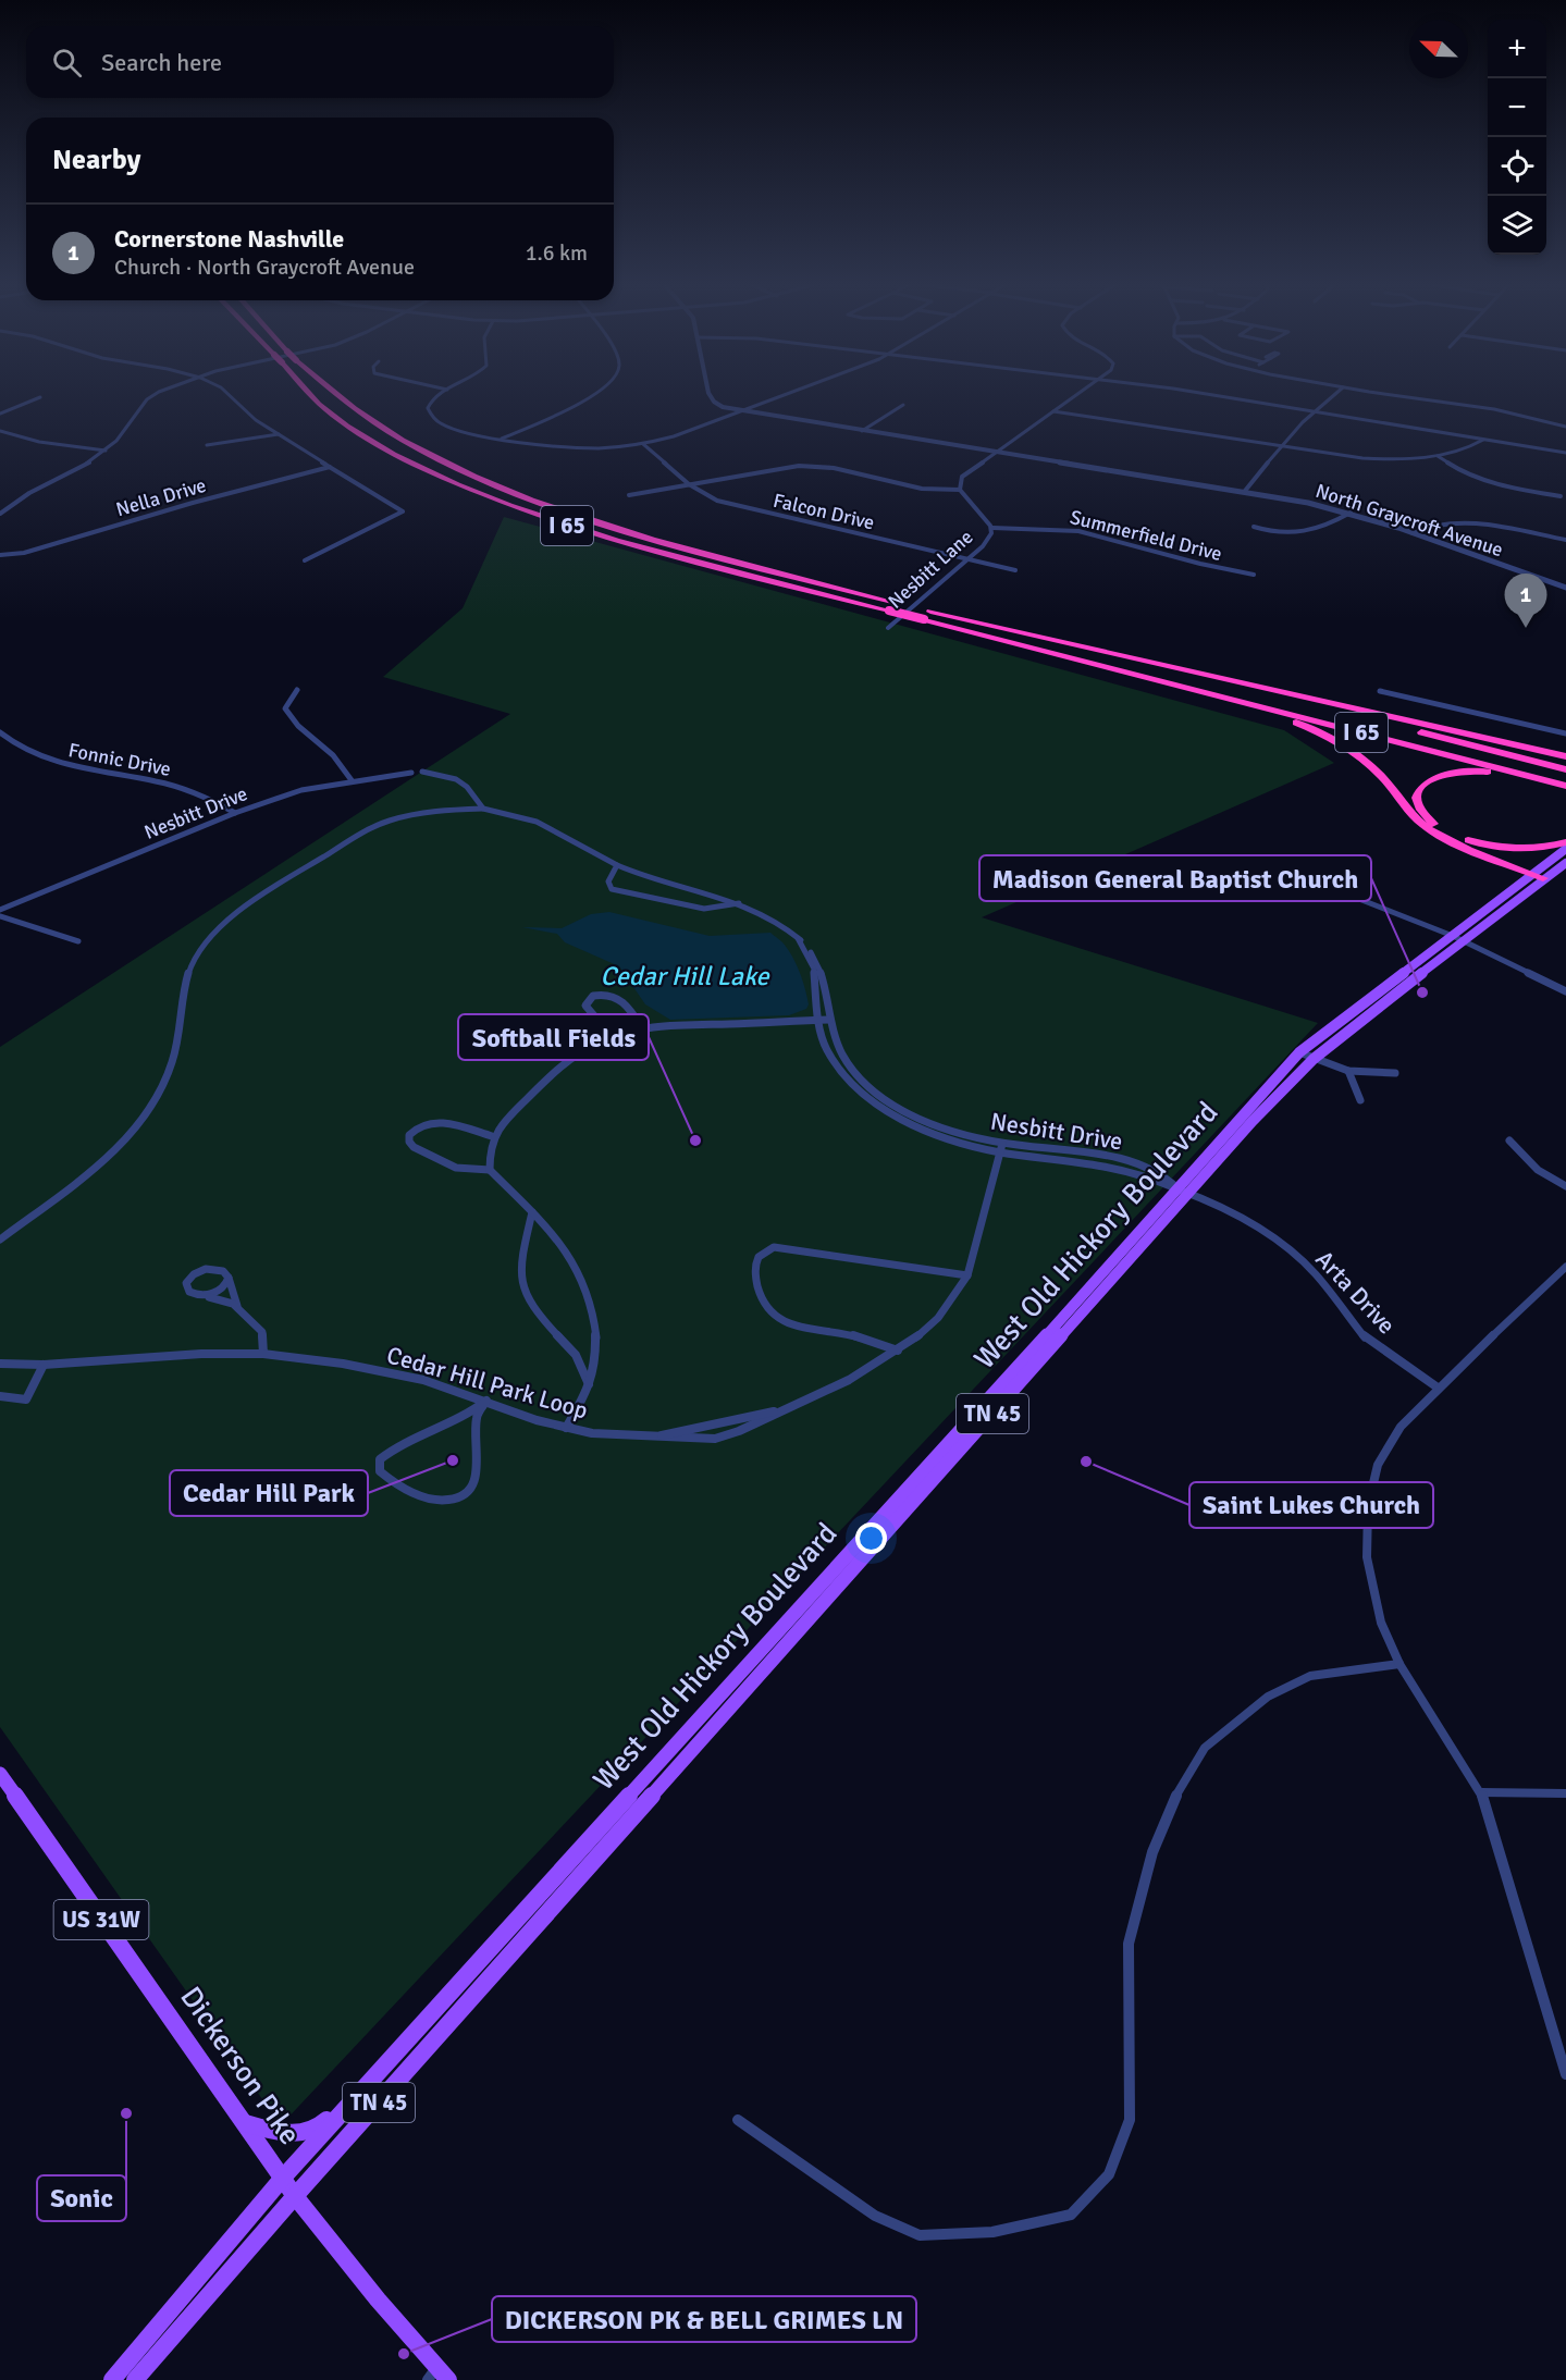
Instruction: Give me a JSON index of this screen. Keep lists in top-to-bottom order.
{
  "streets": {
    "highway": ["I 65"],
    "main road": [
      "West Old Hickory Boulevard",
      "TN 45",
      "US 31W",
      "Dickerson Pike"
    ],
    "street": [
      "Nella Drive",
      "Falcon Drive",
      "North Graycroft Avenue",
      "Summerfield Drive",
      "Nesbitt Lane",
      "Fonnic Drive",
      "Nesbitt Drive",
      "Arta Drive",
      "Cedar Hill Park Loop"
    ]
  },
  "crossings": [
    ["Falcon Drive", "Nesbitt Lane"],
    ["North Graycroft Avenue", "Nesbitt Lane"],
    ["Summerfield Drive", "Nesbitt Lane"],
    ["Fonnic Drive", "Nesbitt Drive"],
    ["Nesbitt Drive", "West Old Hickory Boulevard"],
    ["Nesbitt Drive", "Arta Drive"],
    ["Nesbitt Drive", "Cedar Hill Park Loop"],
    ["West Old Hickory Boulevard", "Arta Drive"],
    ["West Old Hickory Boulevard", "Dickerson Pike"]
  ],
  "water": ["Cedar Hill Lake"],
  "places": [
    "Madison General Baptist Church",
    "Softball Fields",
    "Cedar Hill Park",
    "Saint Lukes Church",
    "Sonic",
    "DICKERSON PK & BELL GRIMES LN"
  ],
  "north": "top left",
  "page": {
    "map_buttons": ["+", "−"],
    "search": "Search here",
    "heading": "Nearby",
    "list": [
      {
        "mark": "1",
        "name": "Cornerstone Nashville",
        "note": "Church · North Graycroft Avenue",
        "value": "1.6 km"
      }
    ],
    "pins": "1"
  }
}
